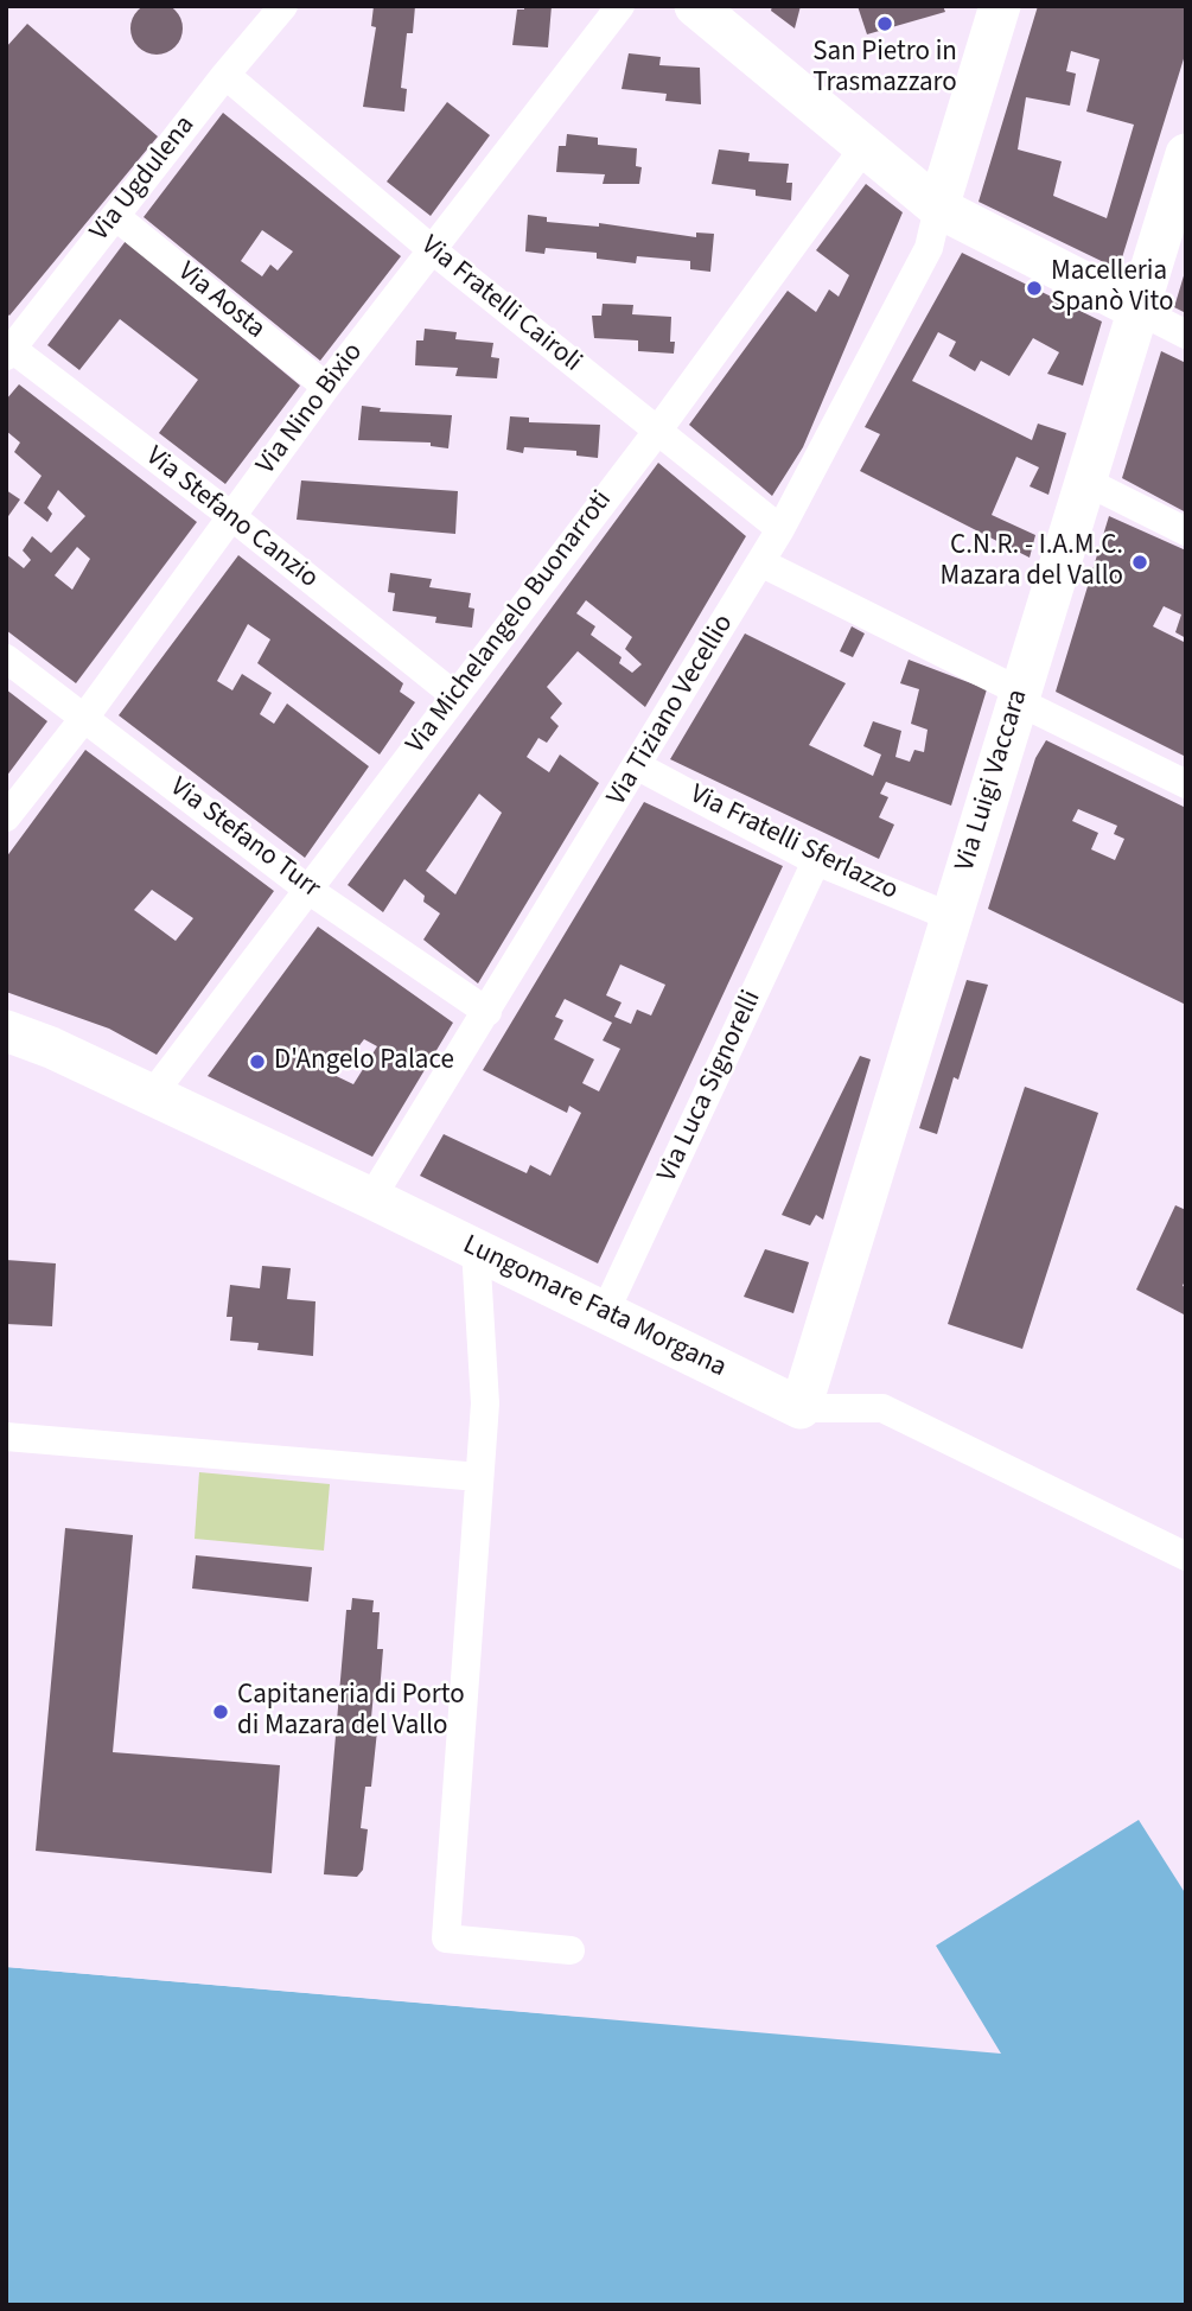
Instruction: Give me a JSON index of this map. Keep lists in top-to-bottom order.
{
  "streets": {
    "main road": ["Via Luigi Vaccara", "Lungomare Fata Morgana"],
    "street": [
      "Via Ugdulena",
      "Via Aosta",
      "Via Fratelli Cairoli",
      "Via Nino Bixio",
      "Via Stefano Canzio",
      "Via Michelangelo Buonarroti",
      "Via Tiziano Vecellio",
      "Via Stefano Turr",
      "Via Fratelli Sferlazzo",
      "Via Luca Signorelli"
    ]
  },
  "crossings": [
    ["Via Ugdulena", "Via Aosta"],
    ["Via Ugdulena", "Via Fratelli Cairoli"],
    ["Via Ugdulena", "Via Stefano Canzio"],
    ["Via Aosta", "Via Nino Bixio"],
    ["Via Fratelli Cairoli", "Via Nino Bixio"],
    ["Via Fratelli Cairoli", "Via Michelangelo Buonarroti"],
    ["Via Fratelli Cairoli", "Via Tiziano Vecellio"],
    ["Via Nino Bixio", "Via Stefano Canzio"],
    ["Via Nino Bixio", "Via Stefano Turr"],
    ["Via Stefano Canzio", "Via Michelangelo Buonarroti"],
    ["Via Michelangelo Buonarroti", "Via Stefano Turr"],
    ["Via Michelangelo Buonarroti", "Lungomare Fata Morgana"],
    ["Via Tiziano Vecellio", "Via Stefano Turr"],
    ["Via Tiziano Vecellio", "Via Fratelli Sferlazzo"],
    ["Via Tiziano Vecellio", "Lungomare Fata Morgana"],
    ["Via Luigi Vaccara", "Via Fratelli Sferlazzo"],
    ["Via Luigi Vaccara", "Lungomare Fata Morgana"],
    ["Via Fratelli Sferlazzo", "Via Luca Signorelli"],
    ["Via Luca Signorelli", "Lungomare Fata Morgana"]
  ],
  "places": [
    "San Pietro in Trasmazzaro",
    "Macelleria Spanò Vito",
    "C.N.R. - I.A.M.C. Mazara del Vallo",
    "D'Angelo Palace",
    "Capitaneria di Porto di Mazara del Vallo"
  ]
}
